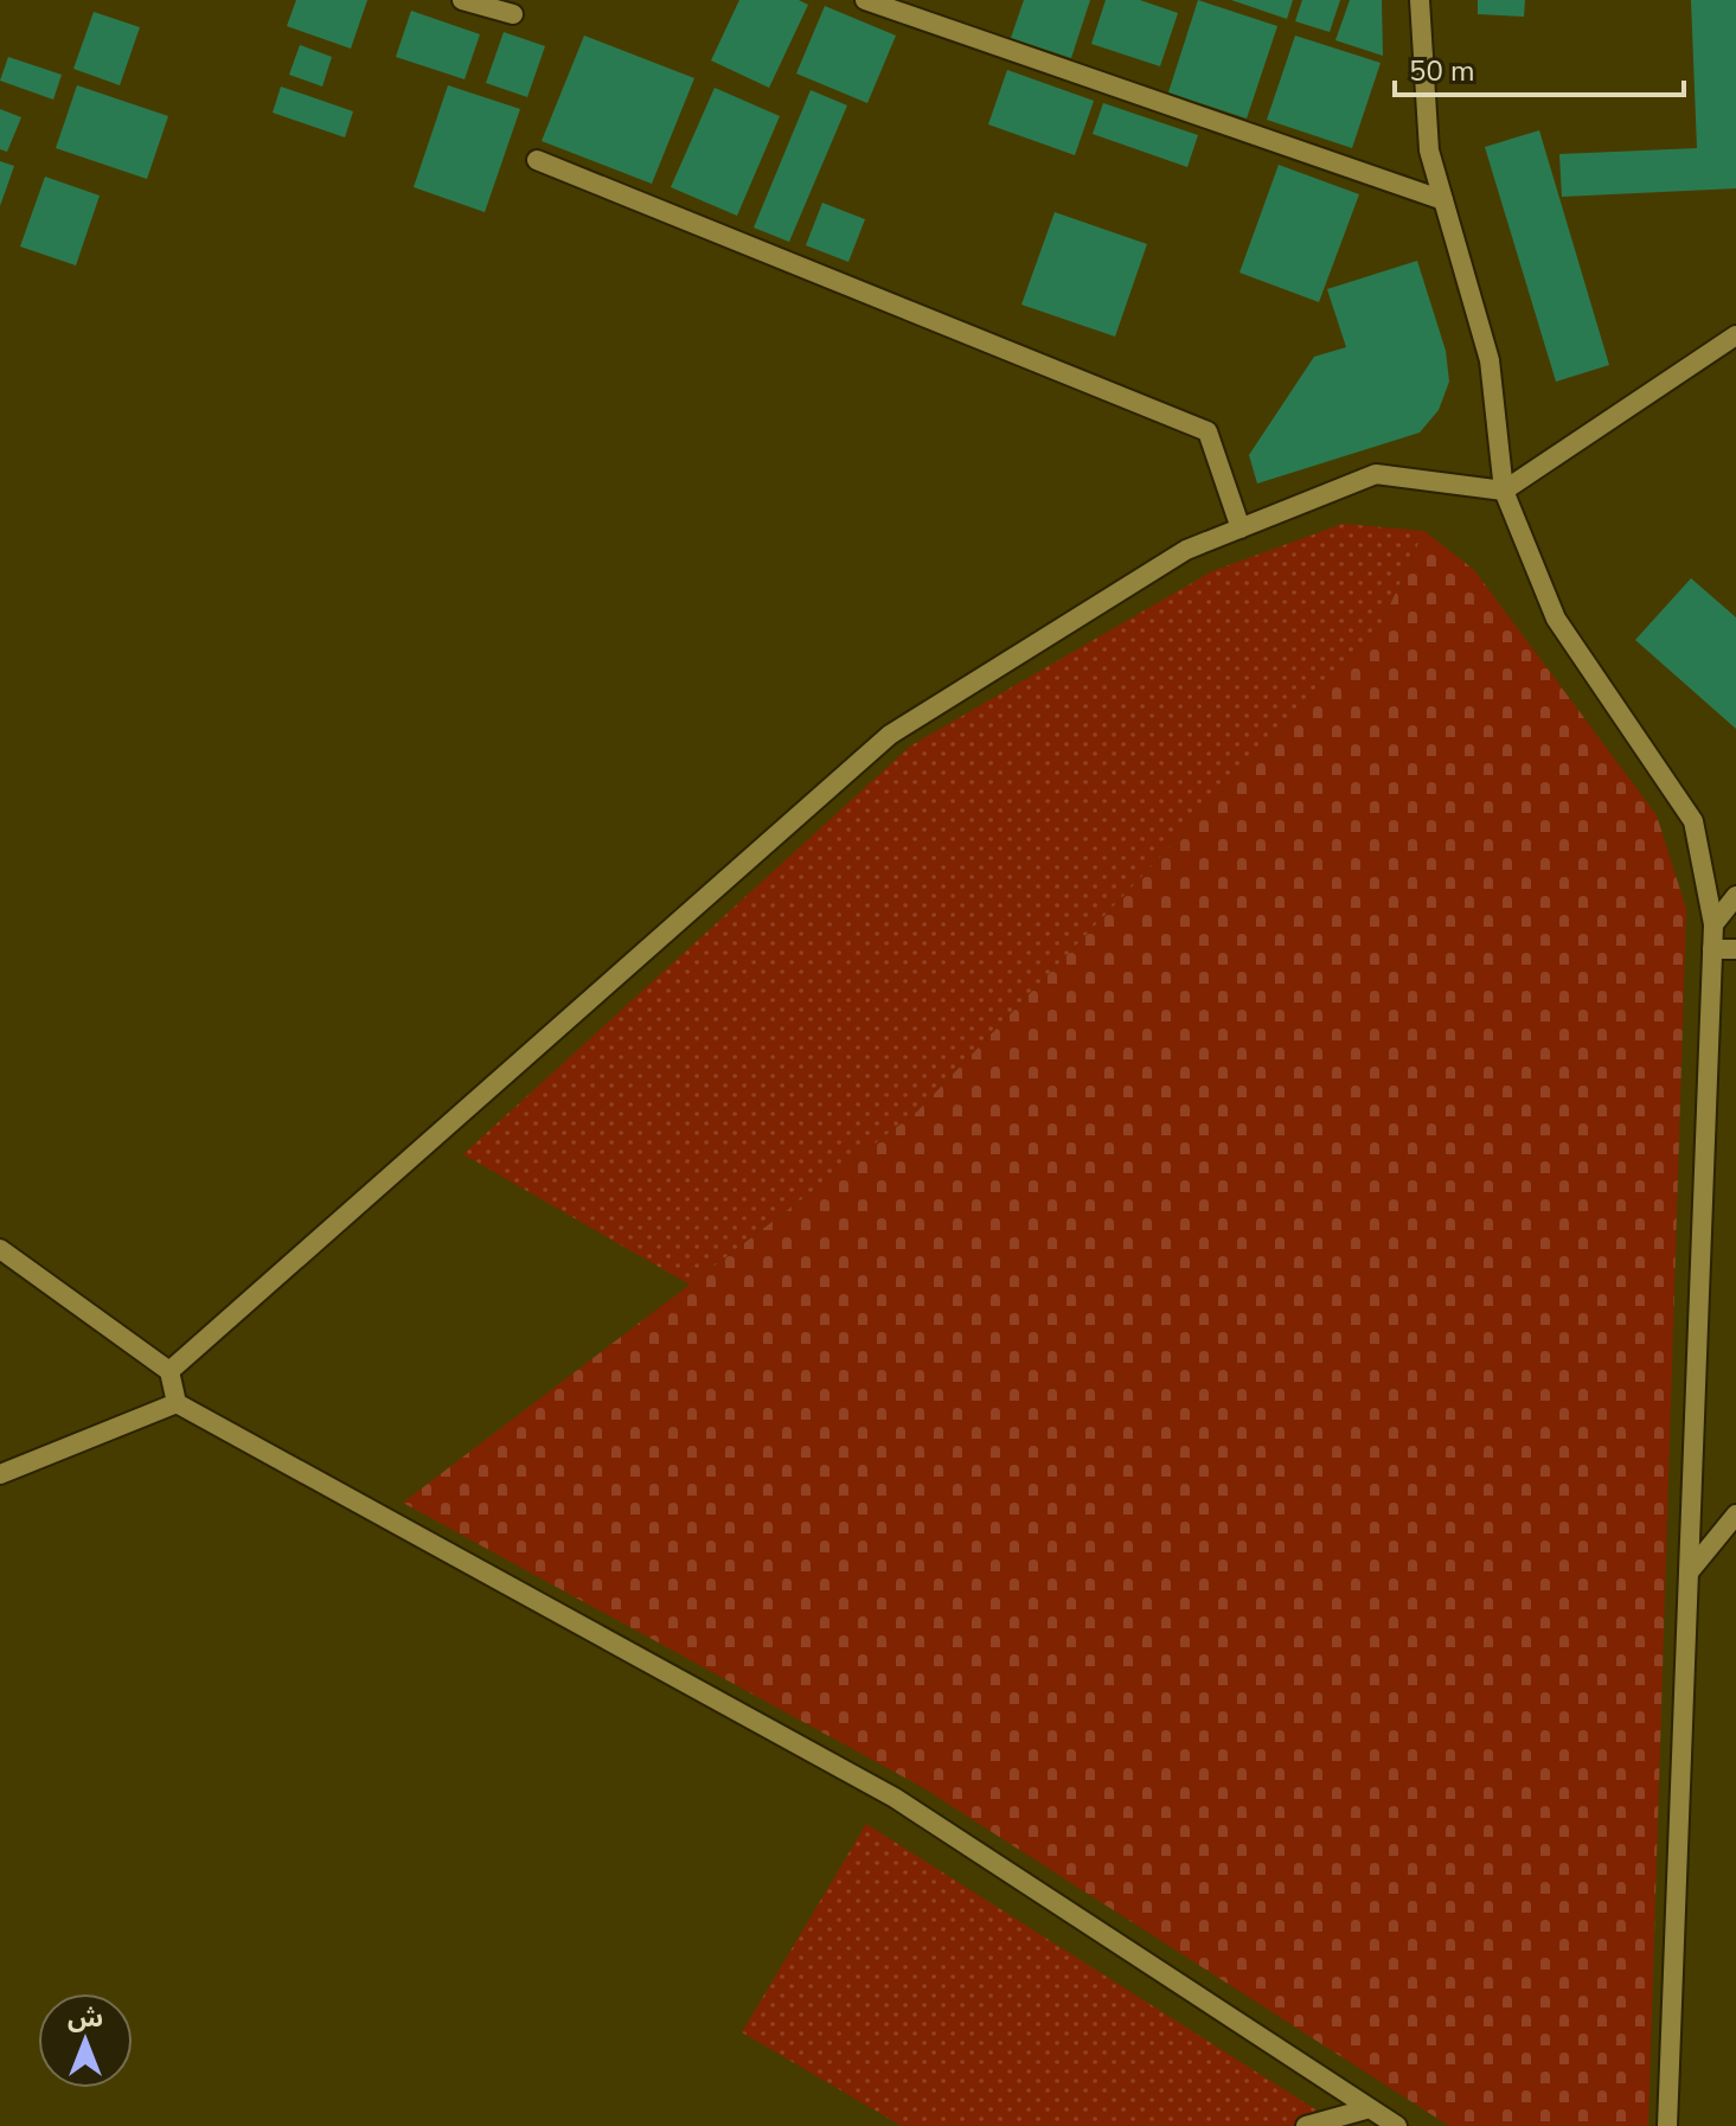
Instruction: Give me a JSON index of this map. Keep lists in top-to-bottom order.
{
  "scale_bar": "50 m",
  "north": "top"
}
